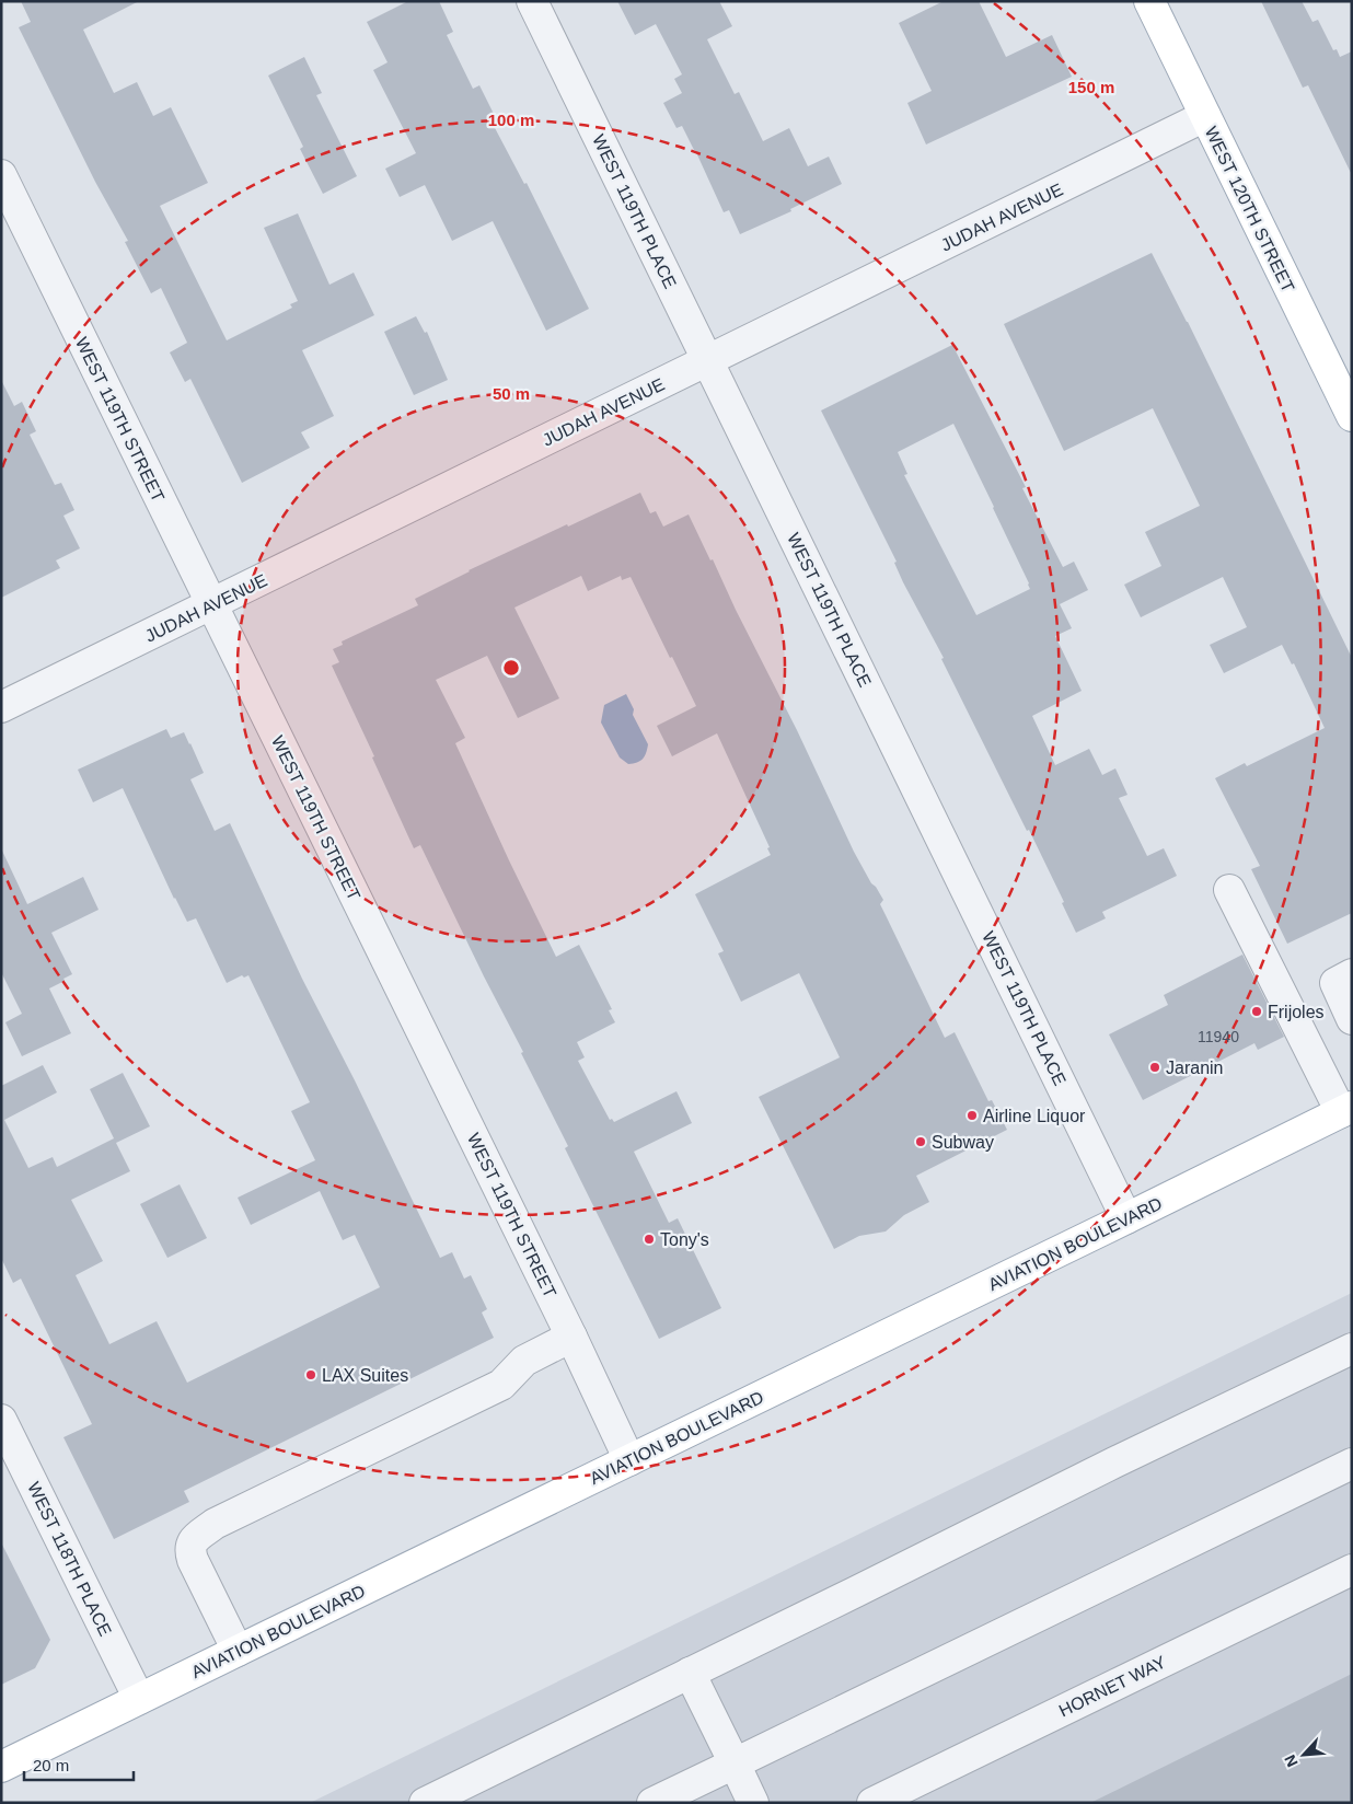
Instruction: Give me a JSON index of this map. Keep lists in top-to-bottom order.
{
  "streets": {
    "main road": ["WEST 120TH STREET", "AVIATION BOULEVARD"],
    "street": [
      "WEST 119TH PLACE",
      "JUDAH AVENUE",
      "WEST 119TH STREET",
      "WEST 118TH PLACE",
      "HORNET WAY"
    ]
  },
  "crossings": [
    ["WEST 120TH STREET", "JUDAH AVENUE"],
    ["WEST 119TH PLACE", "JUDAH AVENUE"],
    ["WEST 119TH PLACE", "AVIATION BOULEVARD"],
    ["JUDAH AVENUE", "WEST 119TH STREET"],
    ["WEST 119TH STREET", "AVIATION BOULEVARD"],
    ["AVIATION BOULEVARD", "WEST 118TH PLACE"]
  ],
  "places": [
    "Frijoles",
    "Jaranin",
    "Airline Liquor",
    "Subway",
    "Tony's",
    "LAX Suites"
  ],
  "house_numbers": ["11940"],
  "scale_bar": "20 m",
  "north": "bottom left",
  "rings": ["150 m", "100 m", "50 m"]
}
